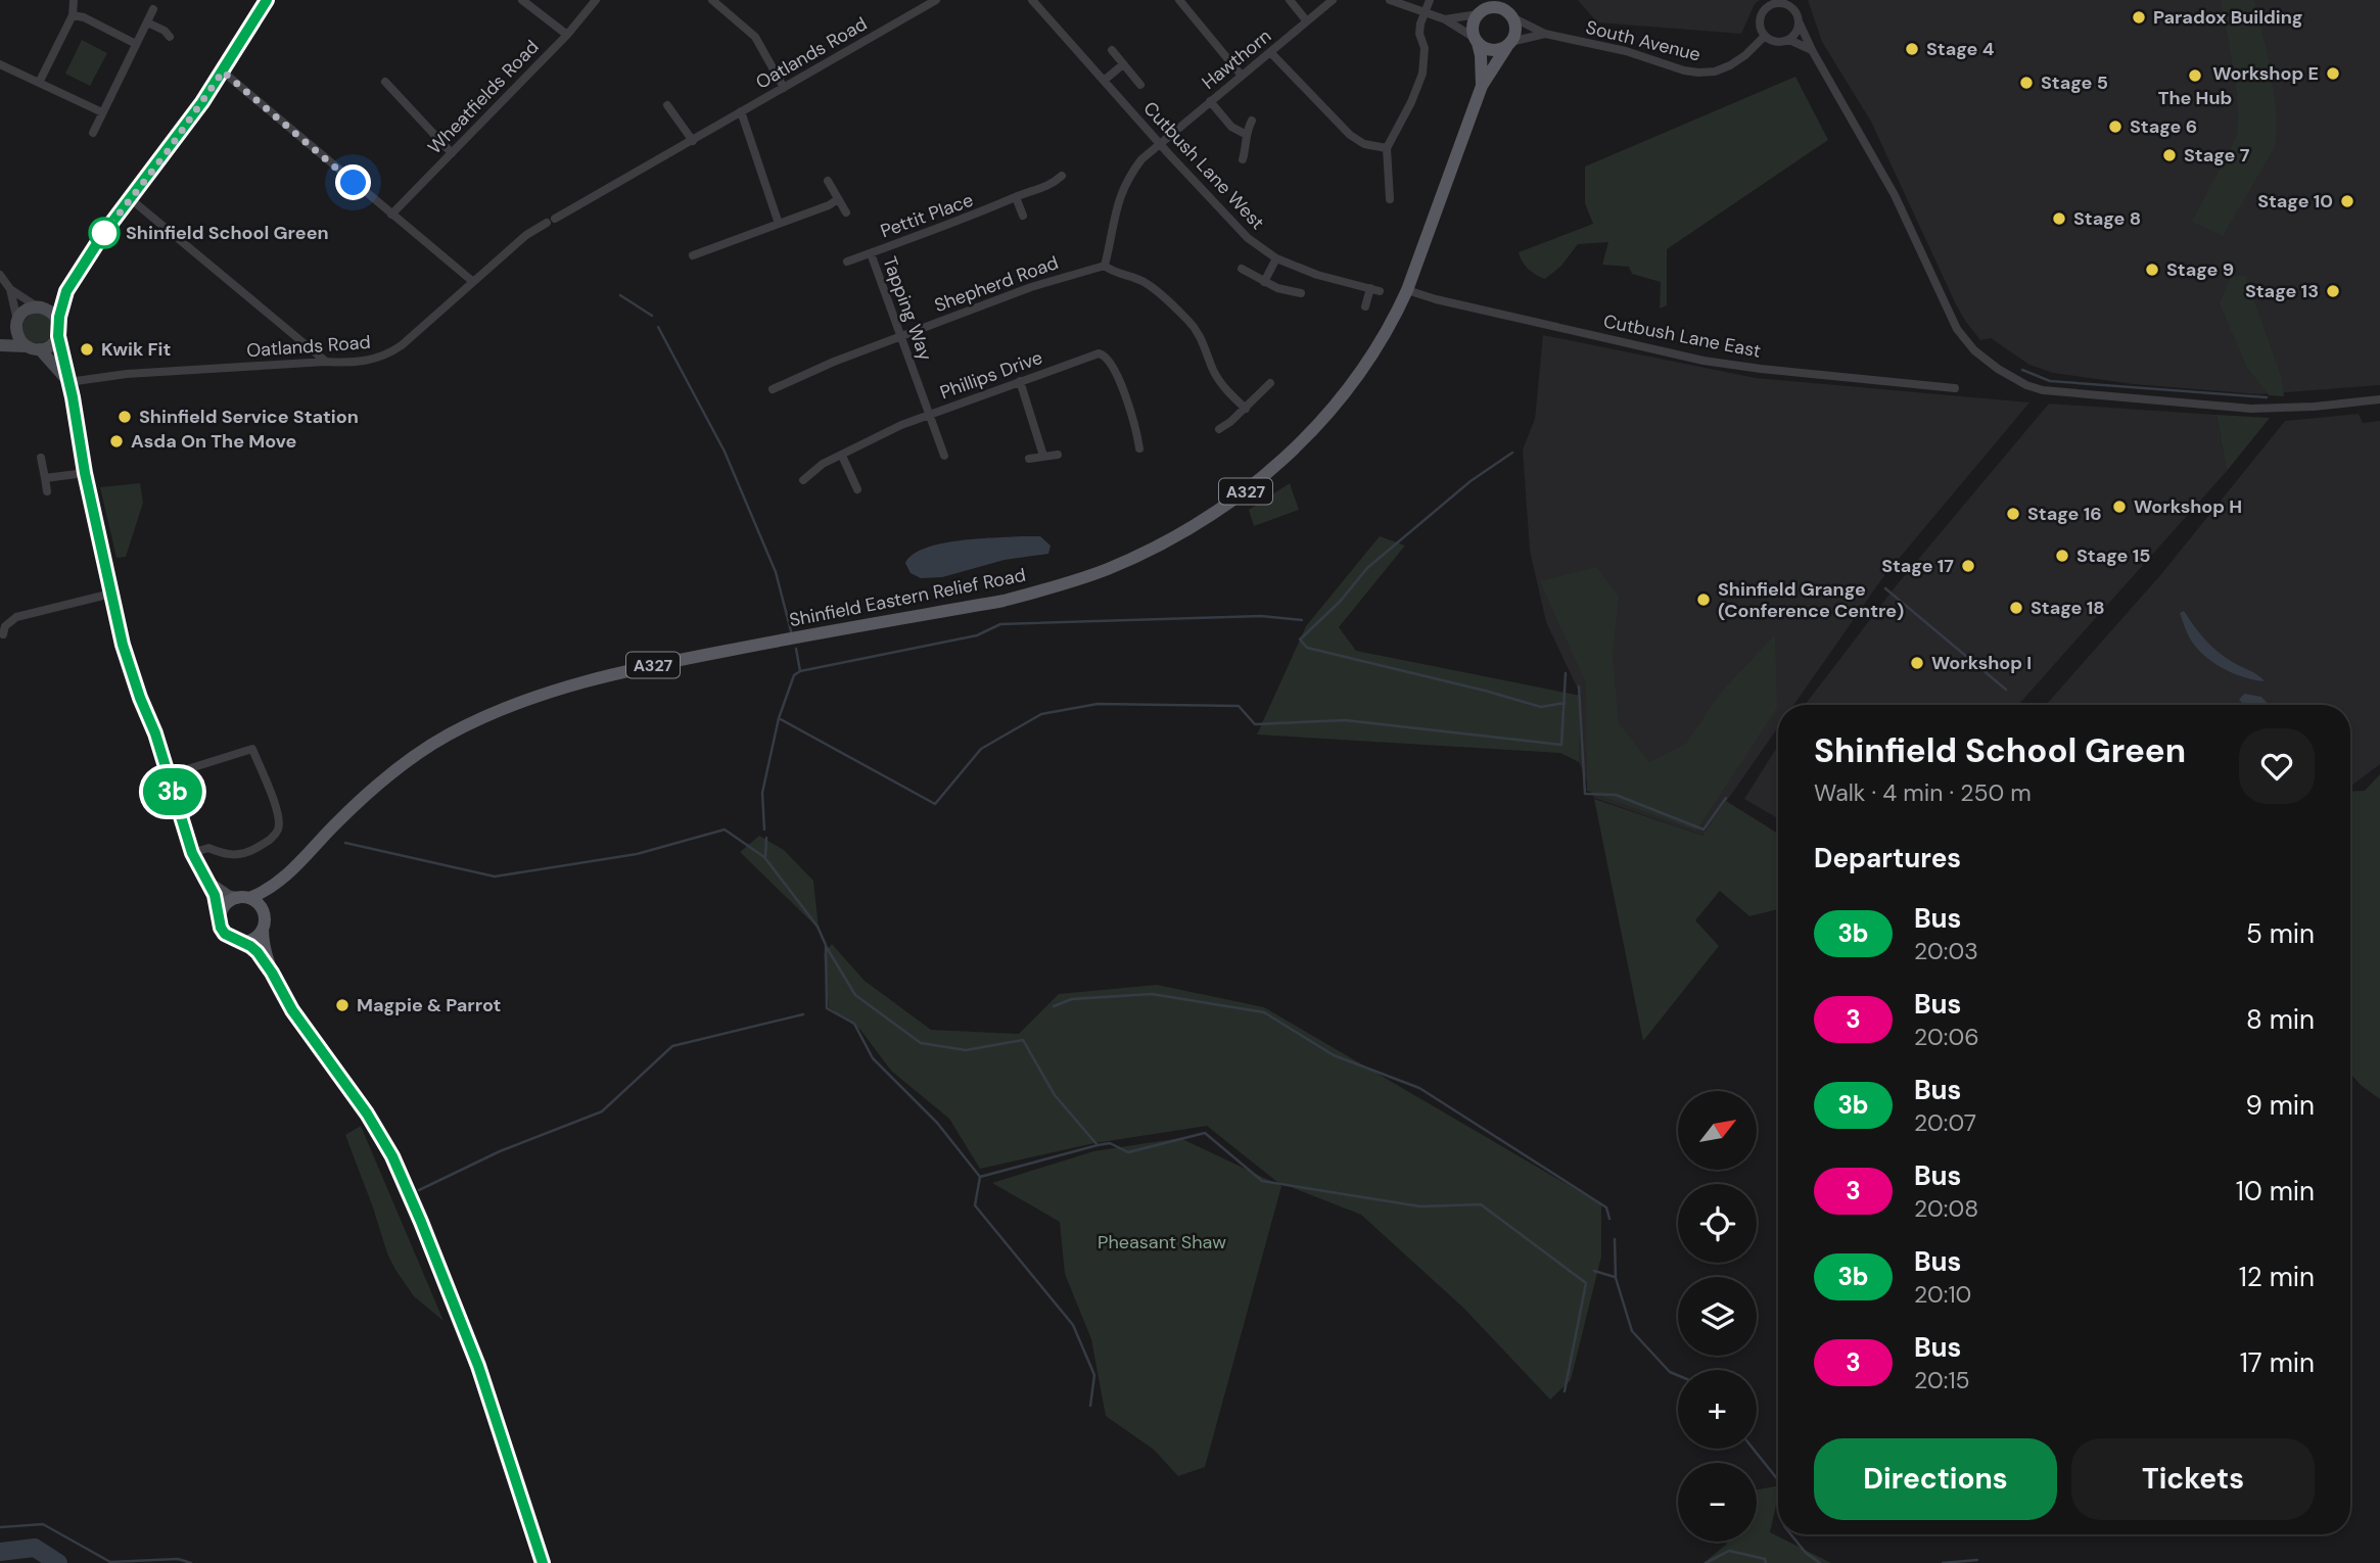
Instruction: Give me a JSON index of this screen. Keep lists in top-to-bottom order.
{
  "streets": {
    "main road": ["A327", "Shinfield Eastern Relief Road"],
    "street": [
      "South Avenue",
      "Oatlands Road",
      "Hawthorn",
      "Wheatfields Road",
      "Cutbush Lane West",
      "Pettit Place",
      "Shepherd Road",
      "Tapping Way",
      "Cutbush Lane East",
      "Phillips Drive"
    ]
  },
  "crossings": [
    ["South Avenue", "Shinfield Eastern Relief Road"],
    ["Hawthorn", "Cutbush Lane West"],
    ["Pettit Place", "Tapping Way"],
    ["Shepherd Road", "Tapping Way"],
    ["Tapping Way", "Phillips Drive"],
    ["Cutbush Lane East", "Shinfield Eastern Relief Road"],
    ["A327", "Shinfield Eastern Relief Road"]
  ],
  "parks": ["Pheasant Shaw"],
  "places": [
    "Paradox Building",
    "Stage 4",
    "Workshop E",
    "The Hub",
    "Stage 5",
    "Stage 6",
    "Stage 7",
    "Stage 10",
    "Stage 8",
    "Shinfield School Green",
    "Stage 9",
    "Stage 13",
    "Kwik Fit",
    "Shinfield Service Station",
    "Asda On The Move",
    "Workshop H",
    "Stage 16",
    "Stage 15",
    "Stage 17",
    "Shinfield Grange (Conference Centre)",
    "Stage 18",
    "Workshop I",
    "Magpie & Parrot"
  ],
  "lines": ["bus line 3b"],
  "north": "top right",
  "page": {
    "on_map": "3b",
    "heading": [
      ["Shinfield School Green", "Walk · 4 min · 250 m"],
      "Departures"
    ],
    "list": [
      {
        "mark": "3b",
        "name": "Bus",
        "note": "20:03",
        "value": "5 min"
      },
      {
        "mark": "3",
        "name": "Bus",
        "note": "20:06",
        "value": "8 min"
      },
      {
        "mark": "3b",
        "name": "Bus",
        "note": "20:07",
        "value": "9 min"
      },
      {
        "mark": "3",
        "name": "Bus",
        "note": "20:08",
        "value": "10 min"
      },
      {
        "mark": "3b",
        "name": "Bus",
        "note": "20:10",
        "value": "12 min"
      },
      {
        "mark": "3",
        "name": "Bus",
        "note": "20:15",
        "value": "17 min"
      }
    ],
    "map_buttons": ["+", "−"],
    "buttons": ["Directions", "Tickets"]
  }
}
